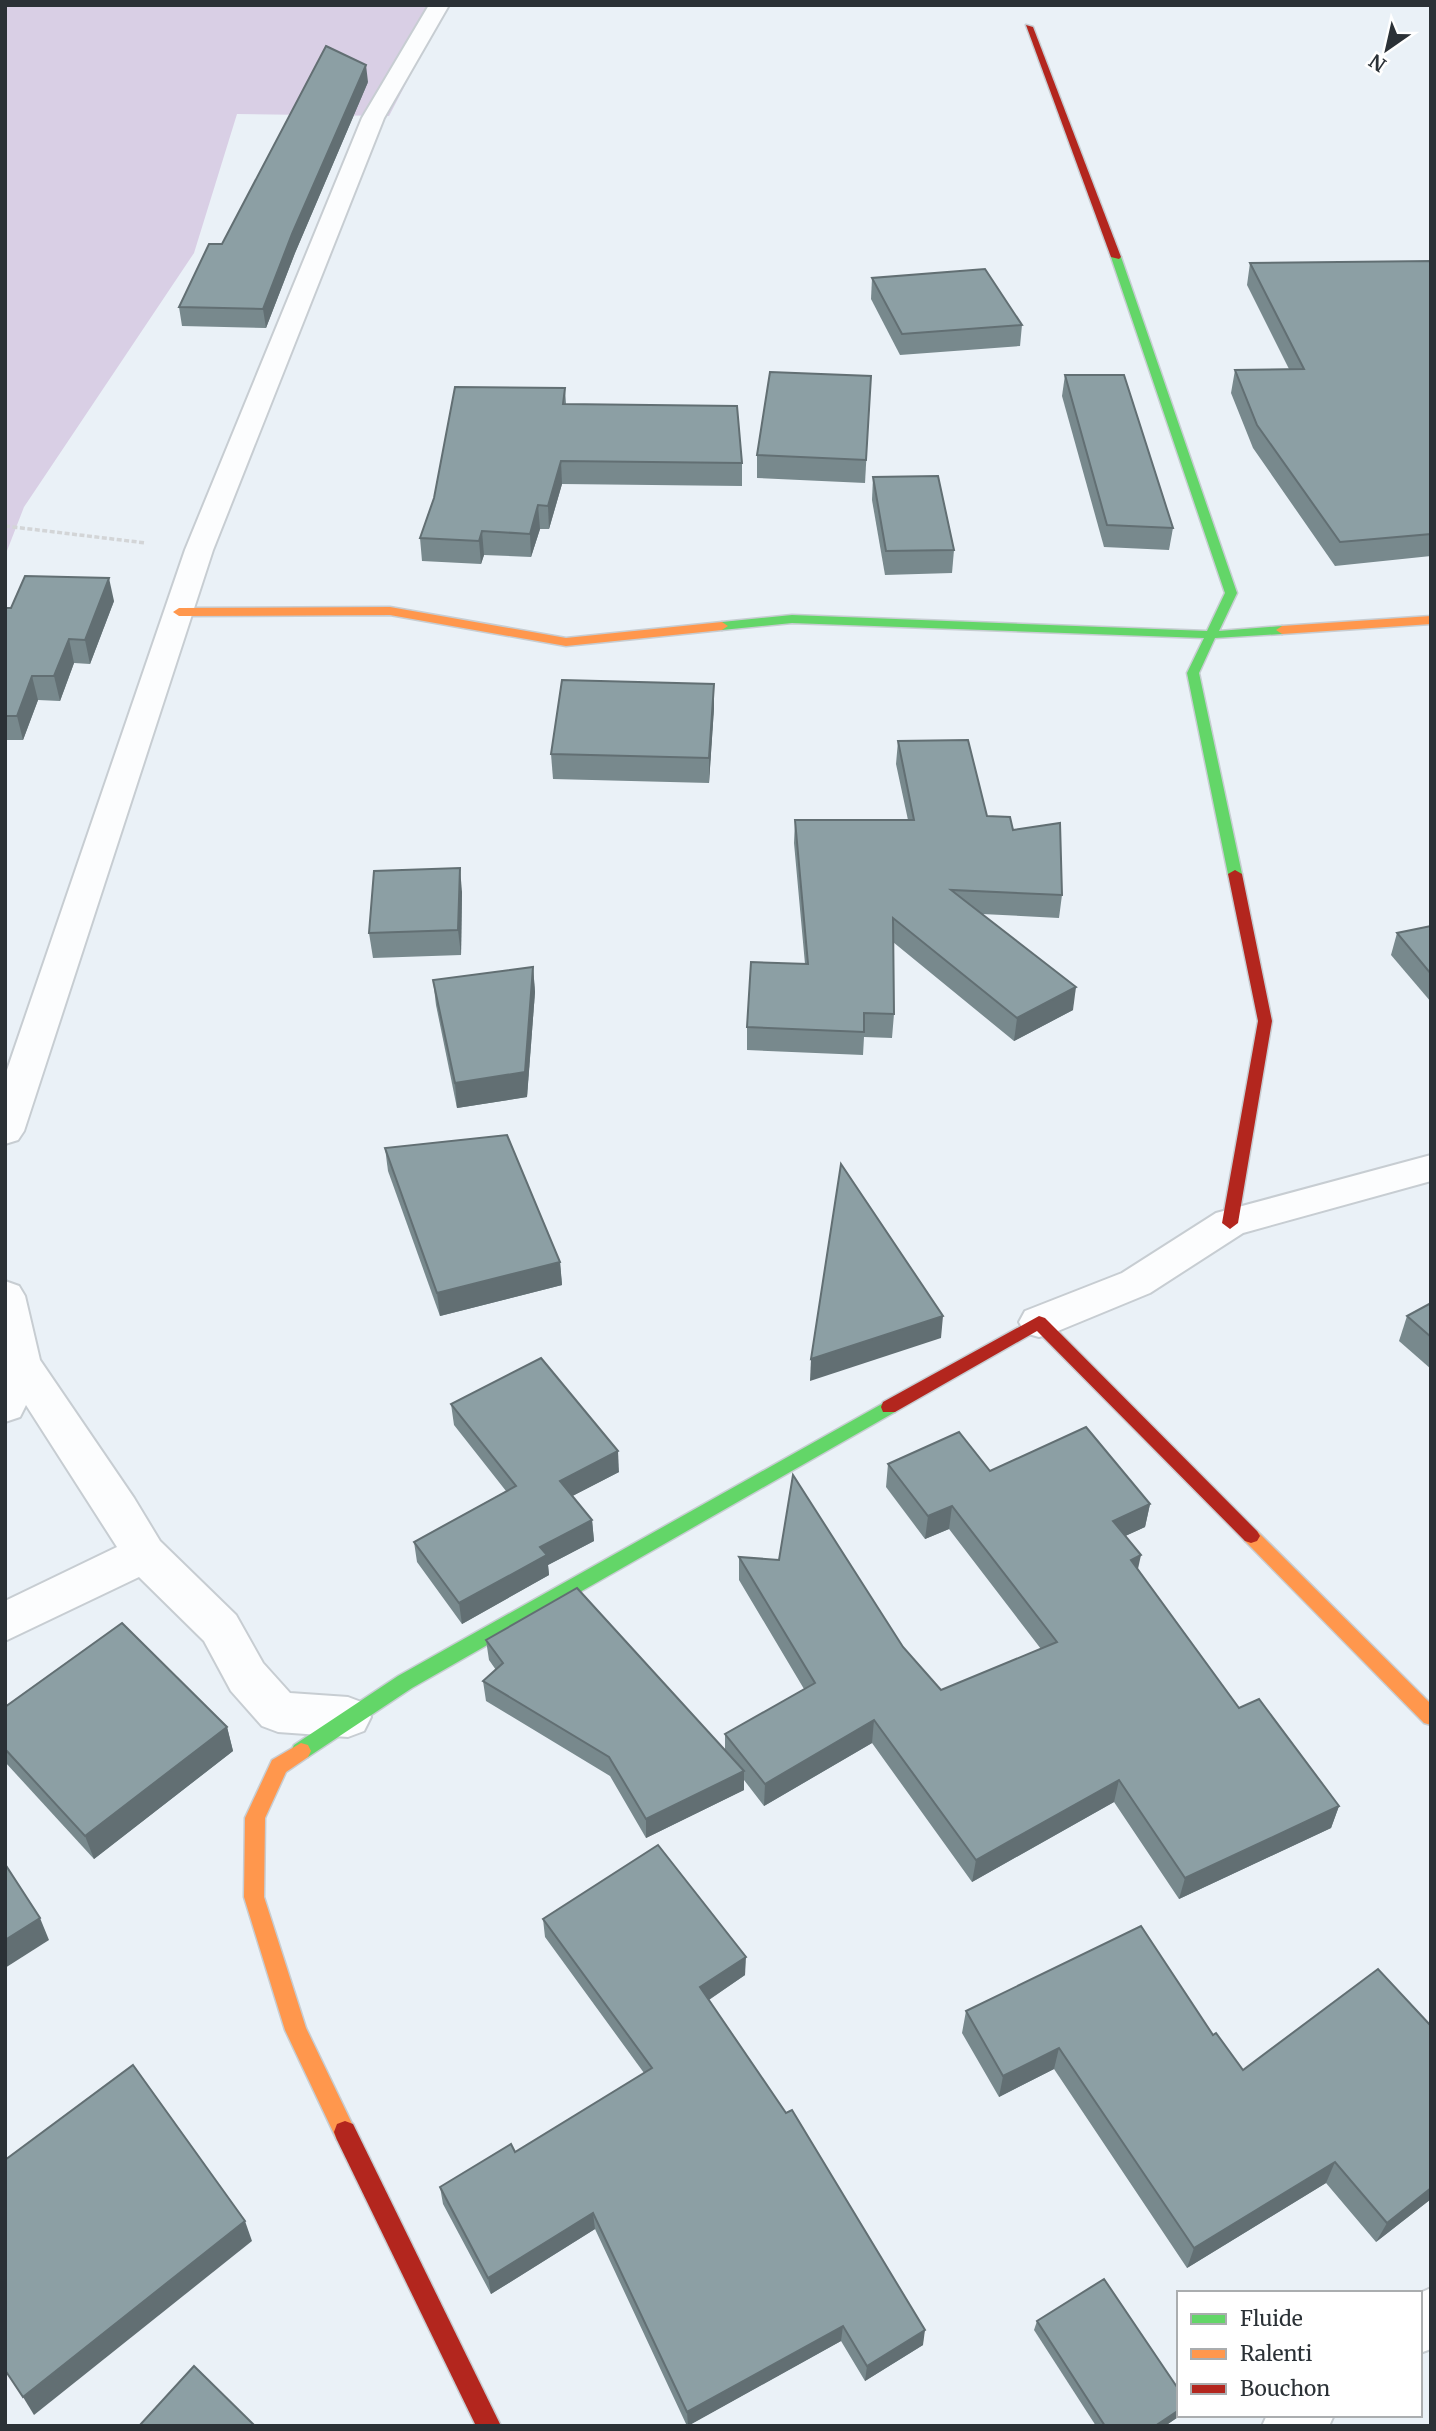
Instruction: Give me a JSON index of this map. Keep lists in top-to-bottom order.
{
  "legend": ["Fluide", "Ralenti", "Bouchon"],
  "north": "bottom left"
}
